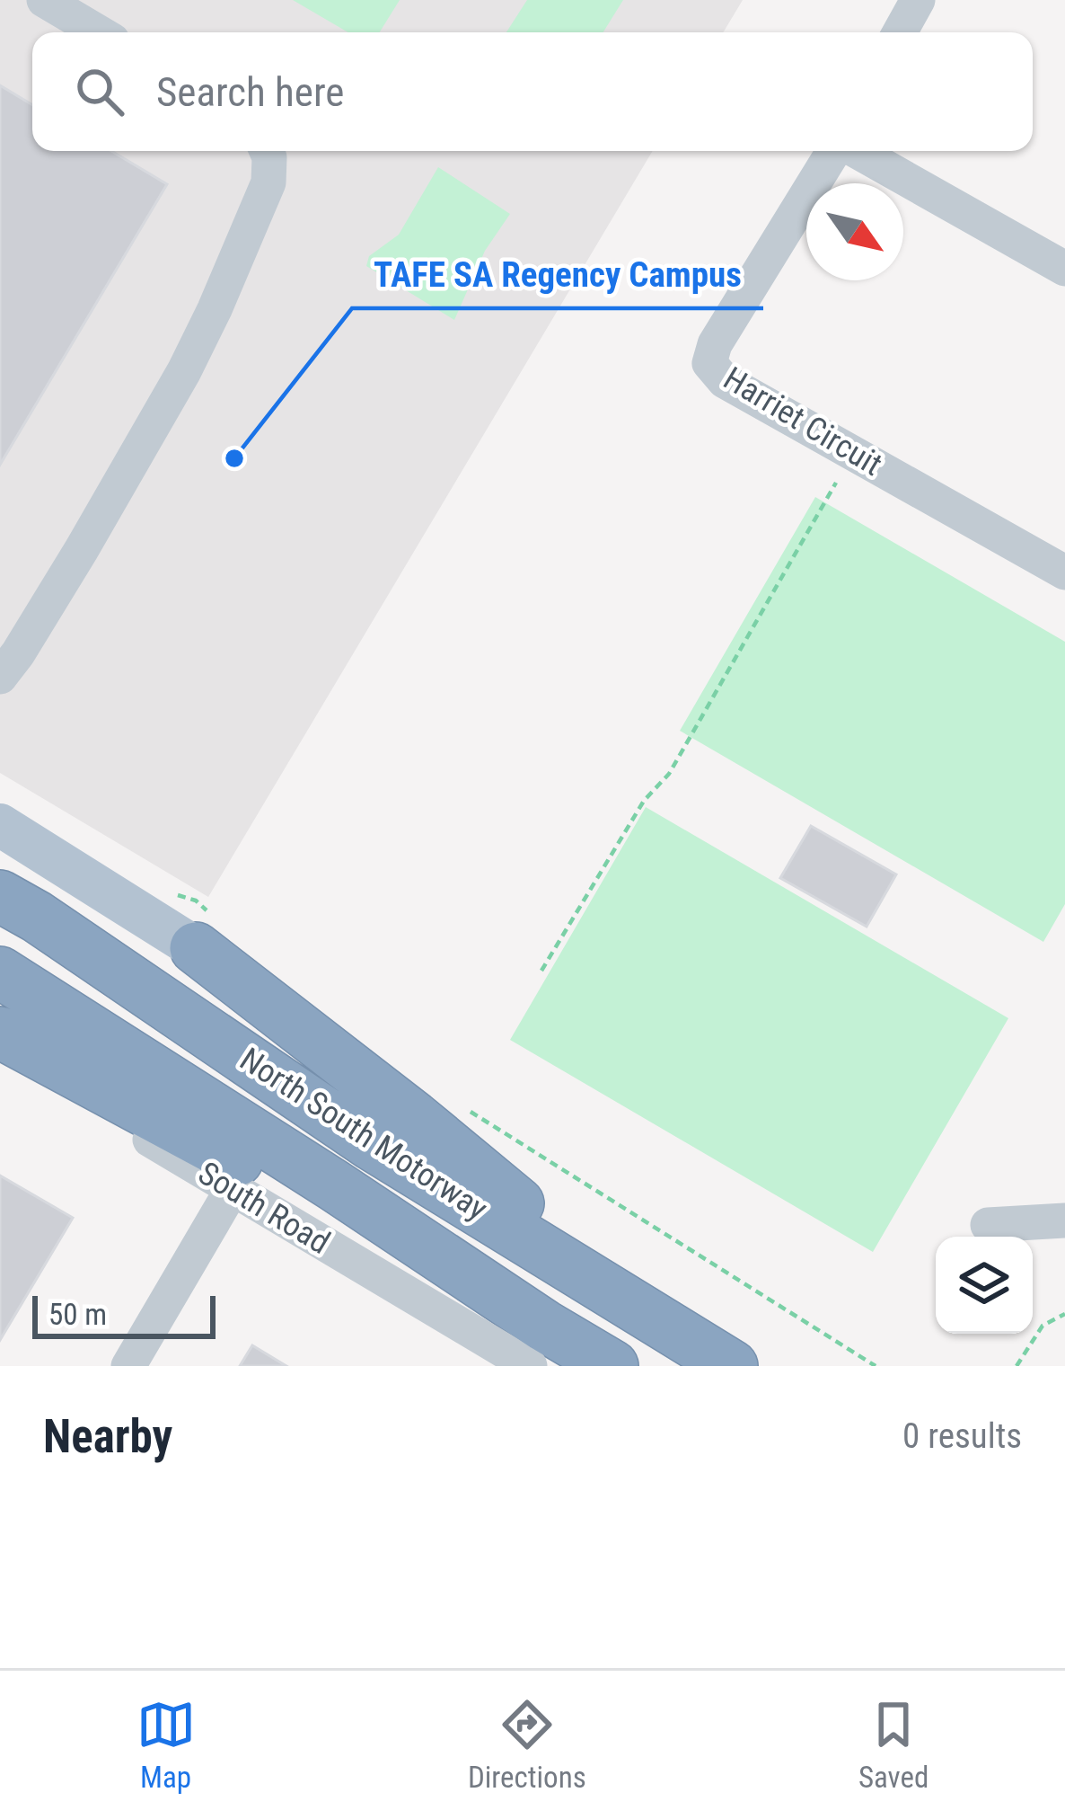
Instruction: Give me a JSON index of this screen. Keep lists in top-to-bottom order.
{
  "streets": {
    "highway": ["North South Motorway"],
    "street": ["Harriet Circuit", "South Road"]
  },
  "crossings": [
    ["North South Motorway", "South Road"]
  ],
  "places": ["TAFE SA Regency Campus"],
  "scale_bar": "50 m",
  "north": "bottom right",
  "page": {
    "search": "Search here",
    "scale": "50 m",
    "heading": ["Nearby", "0 results"],
    "nav": ["Map", "Directions", "Saved"]
  }
}
